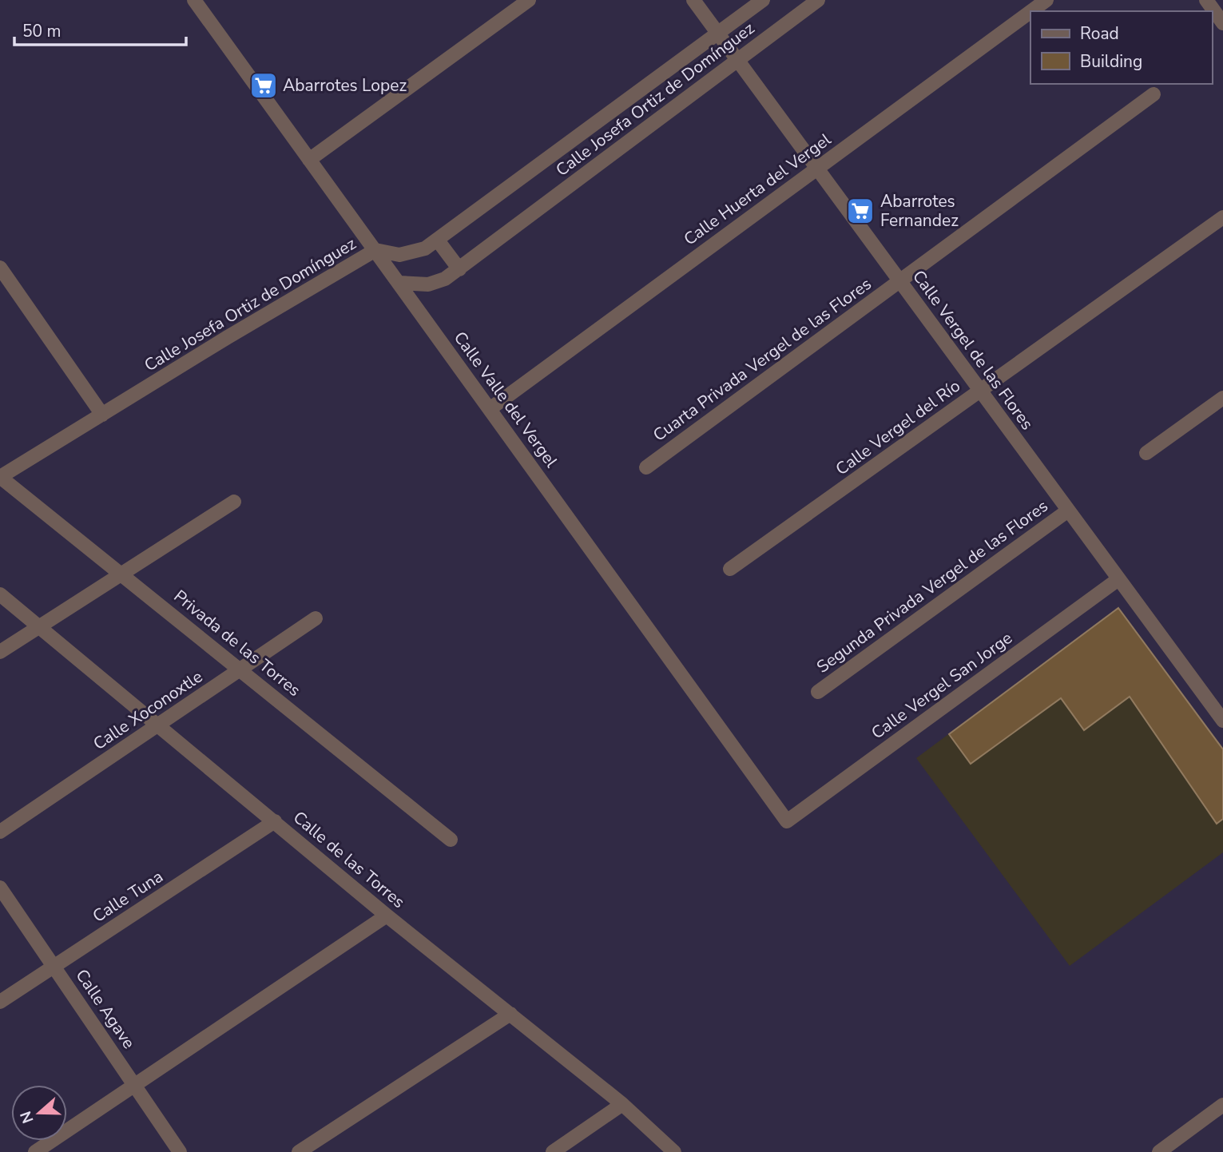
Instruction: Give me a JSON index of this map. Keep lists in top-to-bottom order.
{
  "streets": {
    "street": [
      "Calle Josefa Ortiz de Domínguez",
      "Calle Huerta del Vergel",
      "Calle Vergel de las Flores",
      "Cuarta Privada Vergel de las Flores",
      "Calle Valle del Vergel",
      "Calle Vergel del Río",
      "Segunda Privada Vergel de las Flores",
      "Privada de las Torres",
      "Calle Vergel San Jorge",
      "Calle Xoconoxtle",
      "Calle de las Torres",
      "Calle Tuna",
      "Calle Agave"
    ]
  },
  "crossings": [
    ["Calle Josefa Ortiz de Domínguez", "Calle Vergel de las Flores"],
    ["Calle Josefa Ortiz de Domínguez", "Calle Valle del Vergel"],
    ["Calle Josefa Ortiz de Domínguez", "Privada de las Torres"],
    ["Calle Huerta del Vergel", "Calle Vergel de las Flores"],
    ["Calle Huerta del Vergel", "Calle Valle del Vergel"],
    ["Calle Vergel de las Flores", "Cuarta Privada Vergel de las Flores"],
    ["Calle Vergel de las Flores", "Calle Vergel del Río"],
    ["Calle Vergel de las Flores", "Segunda Privada Vergel de las Flores"],
    ["Calle Vergel de las Flores", "Calle Vergel San Jorge"],
    ["Calle Valle del Vergel", "Calle Vergel San Jorge"],
    ["Privada de las Torres", "Calle Xoconoxtle"],
    ["Calle Xoconoxtle", "Calle de las Torres"],
    ["Calle de las Torres", "Calle Tuna"],
    ["Calle Tuna", "Calle Agave"]
  ],
  "places": {
    "supermarket": ["Abarrotes Lopez", "Abarrotes Fernandez"]
  },
  "legend": ["Road", "Building"],
  "scale_bar": "50 m",
  "north": "left"
}
